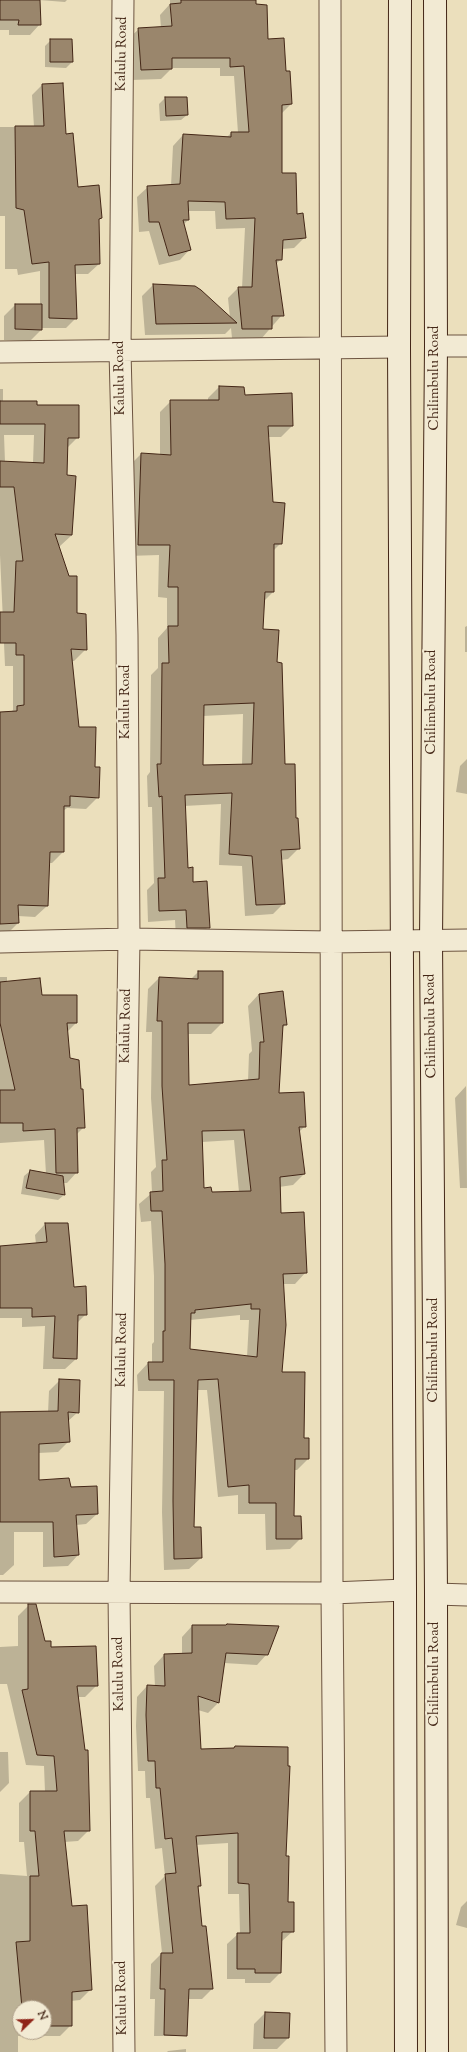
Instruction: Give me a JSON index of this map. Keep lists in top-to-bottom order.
{
  "streets": {
    "main road": ["Chilimbulu Road"],
    "street": ["Kalulu Road"]
  },
  "north": "top right"
}
